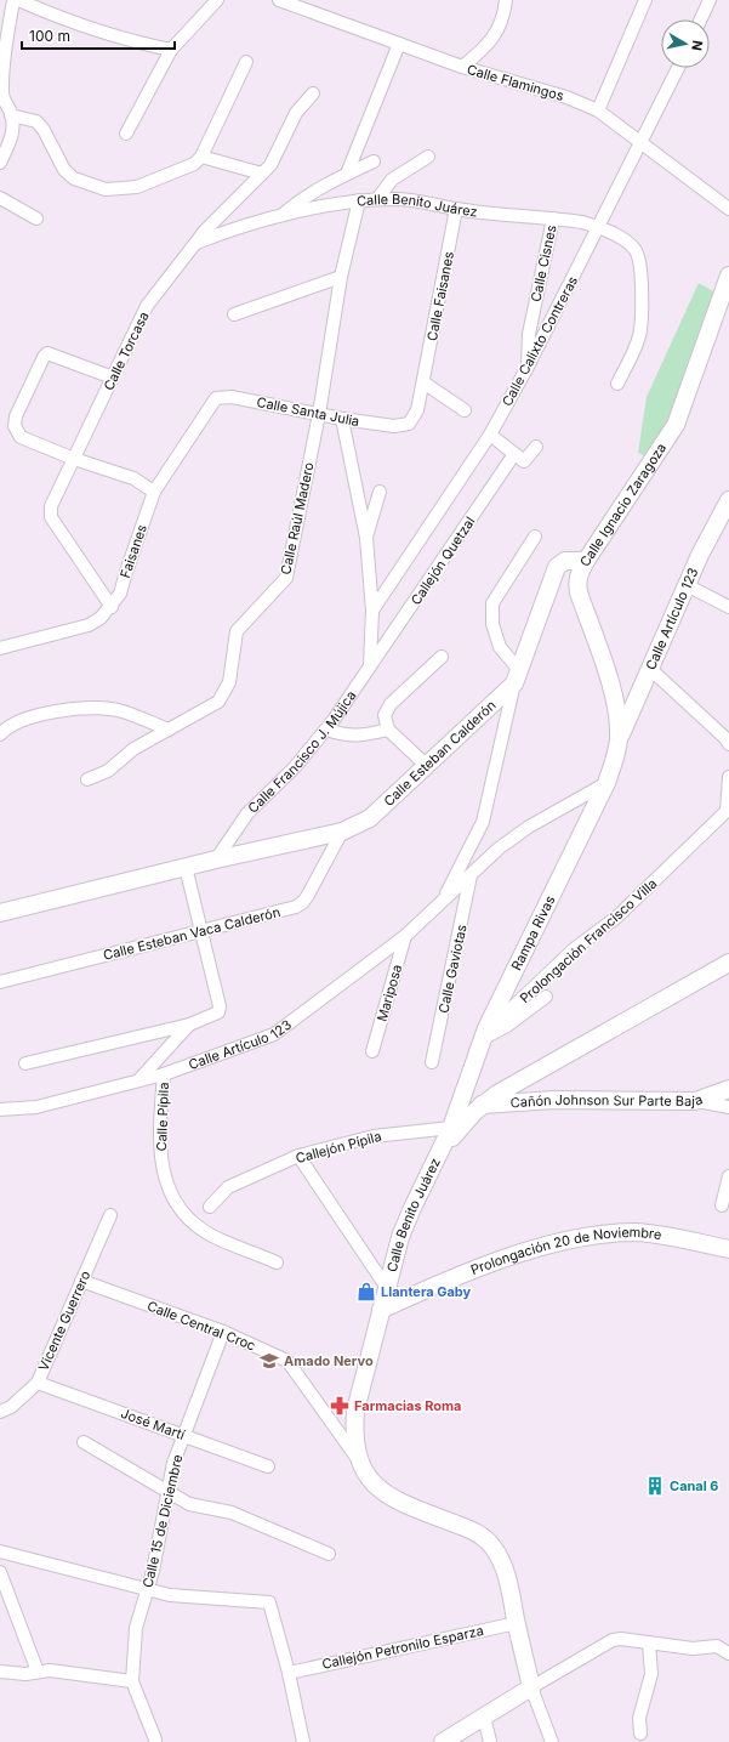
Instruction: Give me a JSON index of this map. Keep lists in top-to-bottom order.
{
  "streets": {
    "street": [
      "Calle Flamingos",
      "Calle Benito Juárez",
      "Calle Cisnes",
      "Calle Faisanes",
      "Calle Calixto Contreras",
      "Calle Torcasa",
      "Calle Santa Julia",
      "Calle Ignacio Zaragoza",
      "Calle Raúl Madero",
      "Faisanes",
      "Callejón Quetzal",
      "Calle Artículo 123",
      "Calle Francisco J. Mújica",
      "Calle Esteban Calderón",
      "Rampa Rivas",
      "Calle Esteban Vaca Calderón",
      "Prolongación Francisco Villa",
      "Calle Gaviotas",
      "Mariposa",
      "Cañón Johnson Sur Parte Baja",
      "Calle Pípila",
      "Callejón Pípila",
      "Prolongación 20 de Noviembre",
      "Vicente Guerrero",
      "Calle Central Croc",
      "José Martí",
      "Calle 15 de Diciembre",
      "Callejón Petronilo Esparza"
    ]
  },
  "crossings": [
    ["Calle Flamingos", "Calle Calixto Contreras"],
    ["Calle Benito Juárez", "Calle Cisnes"],
    ["Calle Benito Juárez", "Calle Faisanes"],
    ["Calle Benito Juárez", "Calle Calixto Contreras"],
    ["Calle Benito Juárez", "Calle Torcasa"],
    ["Calle Benito Juárez", "Calle Raúl Madero"],
    ["Calle Benito Juárez", "Rampa Rivas"],
    ["Calle Benito Juárez", "Cañón Johnson Sur Parte Baja"],
    ["Calle Benito Juárez", "Callejón Pípila"],
    ["Calle Benito Juárez", "Prolongación 20 de Noviembre"],
    ["Calle Benito Juárez", "Calle Central Croc"],
    ["Calle Benito Juárez", "Callejón Petronilo Esparza"],
    ["Calle Cisnes", "Calle Calixto Contreras"],
    ["Calle Faisanes", "Calle Santa Julia"],
    ["Calle Torcasa", "Faisanes"],
    ["Calle Santa Julia", "Calle Raúl Madero"],
    ["Calle Santa Julia", "Faisanes"],
    ["Calle Ignacio Zaragoza", "Calle Artículo 123"],
    ["Calle Ignacio Zaragoza", "Calle Esteban Calderón"],
    ["Calle Ignacio Zaragoza", "Rampa Rivas"],
    ["Callejón Quetzal", "Calle Francisco J. Mújica"],
    ["Calle Artículo 123", "Calle Esteban Calderón"],
    ["Calle Artículo 123", "Rampa Rivas"],
    ["Calle Artículo 123", "Calle Gaviotas"],
    ["Calle Artículo 123", "Mariposa"],
    ["Calle Artículo 123", "Calle Pípila"],
    ["Calle Francisco J. Mújica", "Calle Esteban Calderón"],
    ["Calle Esteban Calderón", "Calle Esteban Vaca Calderón"],
    ["Rampa Rivas", "Prolongación Francisco Villa"],
    ["Rampa Rivas", "Callejón Pípila"],
    ["Vicente Guerrero", "Calle Central Croc"],
    ["Vicente Guerrero", "José Martí"],
    ["Calle Central Croc", "Calle 15 de Diciembre"],
    ["José Martí", "Calle 15 de Diciembre"]
  ],
  "places": {
    "shop": ["Llantera Gaby"],
    "school or university": ["Amado Nervo"],
    "pharmacy": ["Farmacias Roma"],
    "building": ["Canal 6"]
  },
  "scale_bar": "100 m",
  "north": "right"
}
